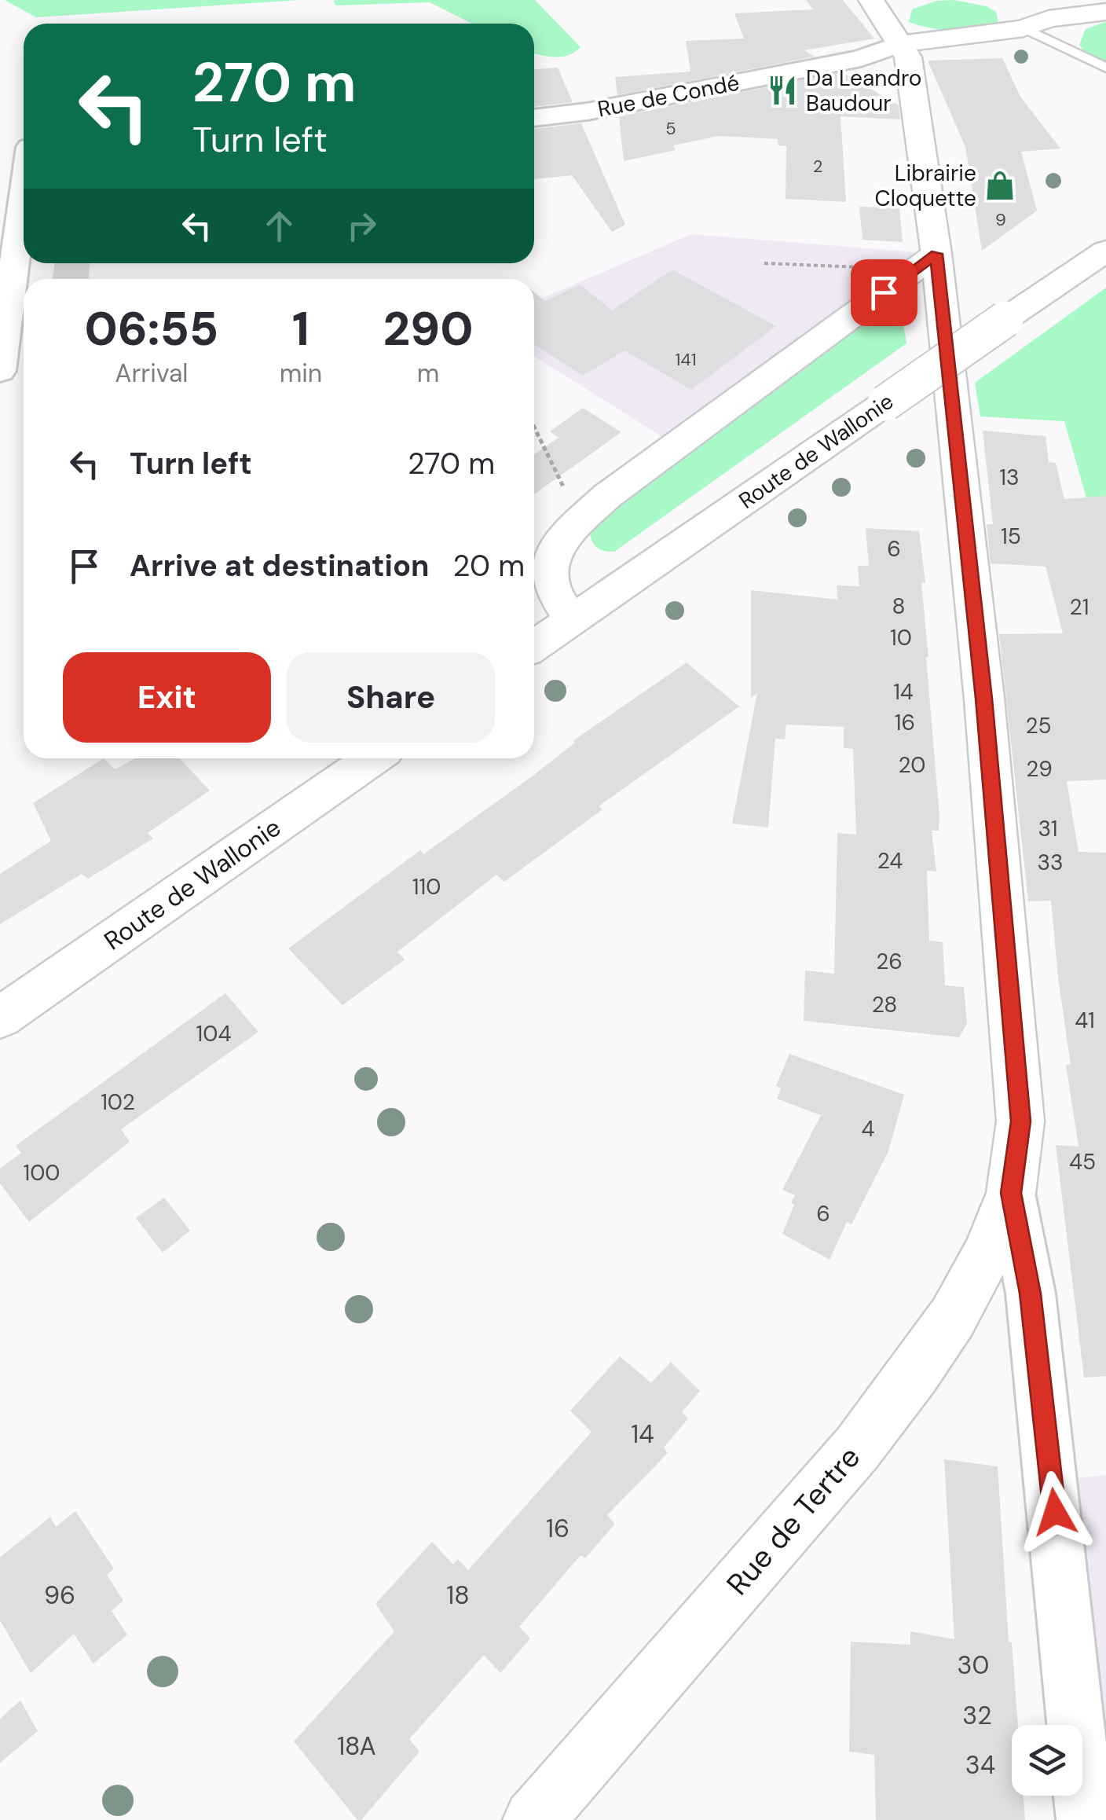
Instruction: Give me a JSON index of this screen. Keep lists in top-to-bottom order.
{
  "streets": {
    "street": ["Rue de Condé", "Route de Wallonie", "Rue de Tertre"]
  },
  "crossings": [
    ["Rue de Condé", "Rue de Tertre"]
  ],
  "places": {
    "restaurant": ["Da Leandro Baudour"],
    "shop": ["Librairie Cloquette"]
  },
  "house_numbers": [
    "5",
    "2",
    "9",
    "141",
    "13",
    "15",
    "6",
    "8",
    "21",
    "10",
    "14",
    "16",
    "25",
    "20",
    "29",
    "31",
    "24",
    "33",
    "110",
    "26",
    "28",
    "41",
    "104",
    "102",
    "4",
    "45",
    "100",
    "6",
    "14",
    "16",
    "96",
    "18",
    "30",
    "32",
    "18A",
    "34"
  ],
  "page": {
    "turn": ["270 m", "Turn left"],
    "eta": [
      "06:55",
      "Arrival",
      "1",
      "min",
      "290",
      "m"
    ],
    "list": [
      {
        "name": "Turn left",
        "value": "270 m"
      },
      {
        "name": "Arrive at destination",
        "value": "20 m"
      }
    ],
    "buttons": ["Exit", "Share"]
  }
}
